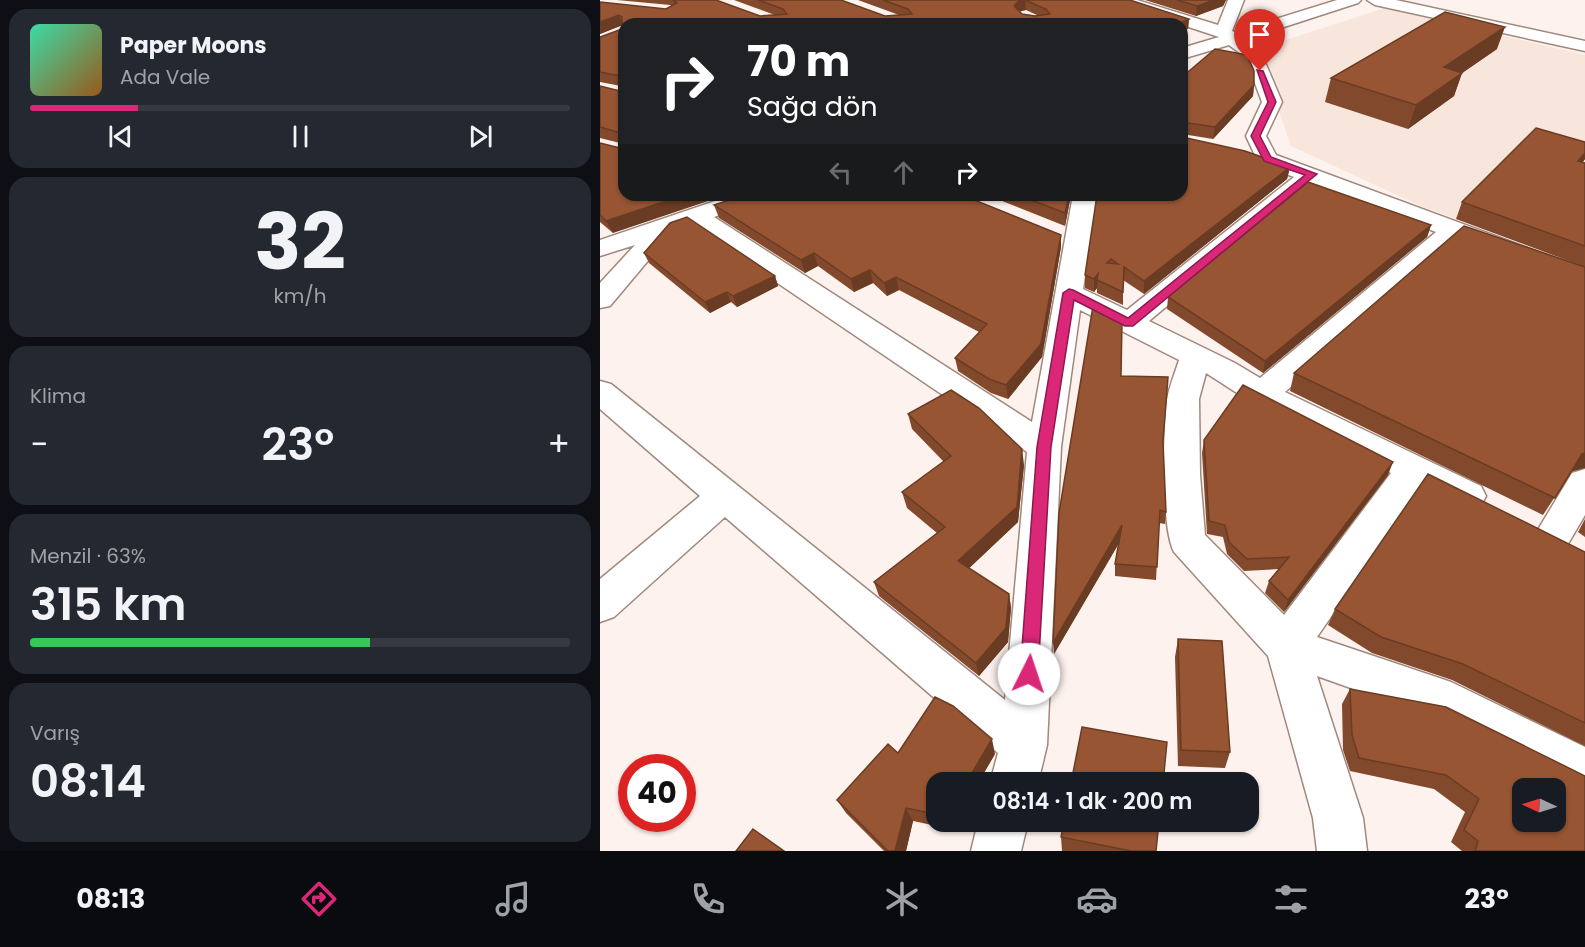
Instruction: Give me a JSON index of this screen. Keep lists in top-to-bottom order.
{
  "north": "left",
  "page": {
    "turn": ["70 m", "Sağa dön"],
    "song": ["Paper Moons", "Ada Vale"],
    "tile": [
      ["32", "km/h"],
      "Klima",
      ["Menzil · 63%", "315 km"],
      ["Varış", "08:14"]
    ],
    "heat": ["−", "23°", "+"],
    "limit": "40",
    "trip": "08:14 · 1 dk · 200 m",
    "tabs": ["08:13", "23°"]
  }
}
